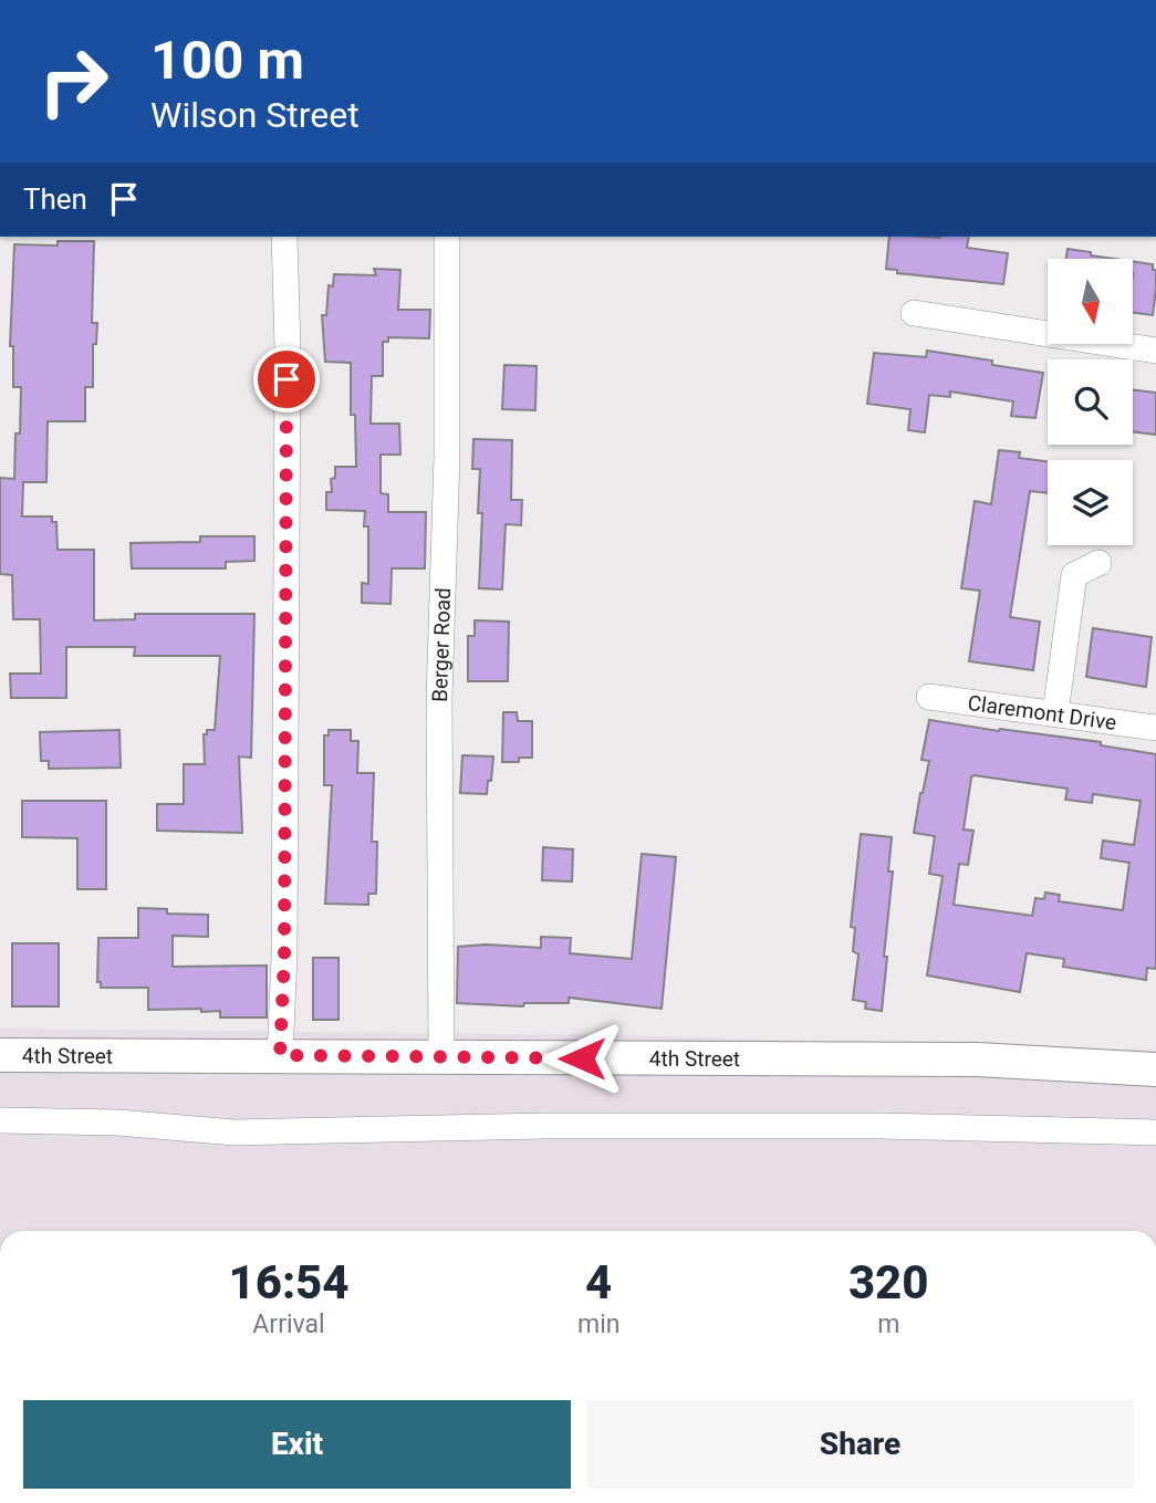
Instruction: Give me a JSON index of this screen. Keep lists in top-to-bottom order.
{
  "streets": {
    "main road": ["4th Street"],
    "street": ["Berger Road", "Claremont Drive"]
  },
  "crossings": [
    ["Berger Road", "4th Street"]
  ],
  "north": "bottom",
  "page": {
    "turn": ["100 m", "Wilson Street"],
    "then": "Then",
    "eta": [
      "16:54",
      "Arrival",
      "4",
      "min",
      "320",
      "m"
    ],
    "buttons": ["Exit", "Share"]
  }
}
